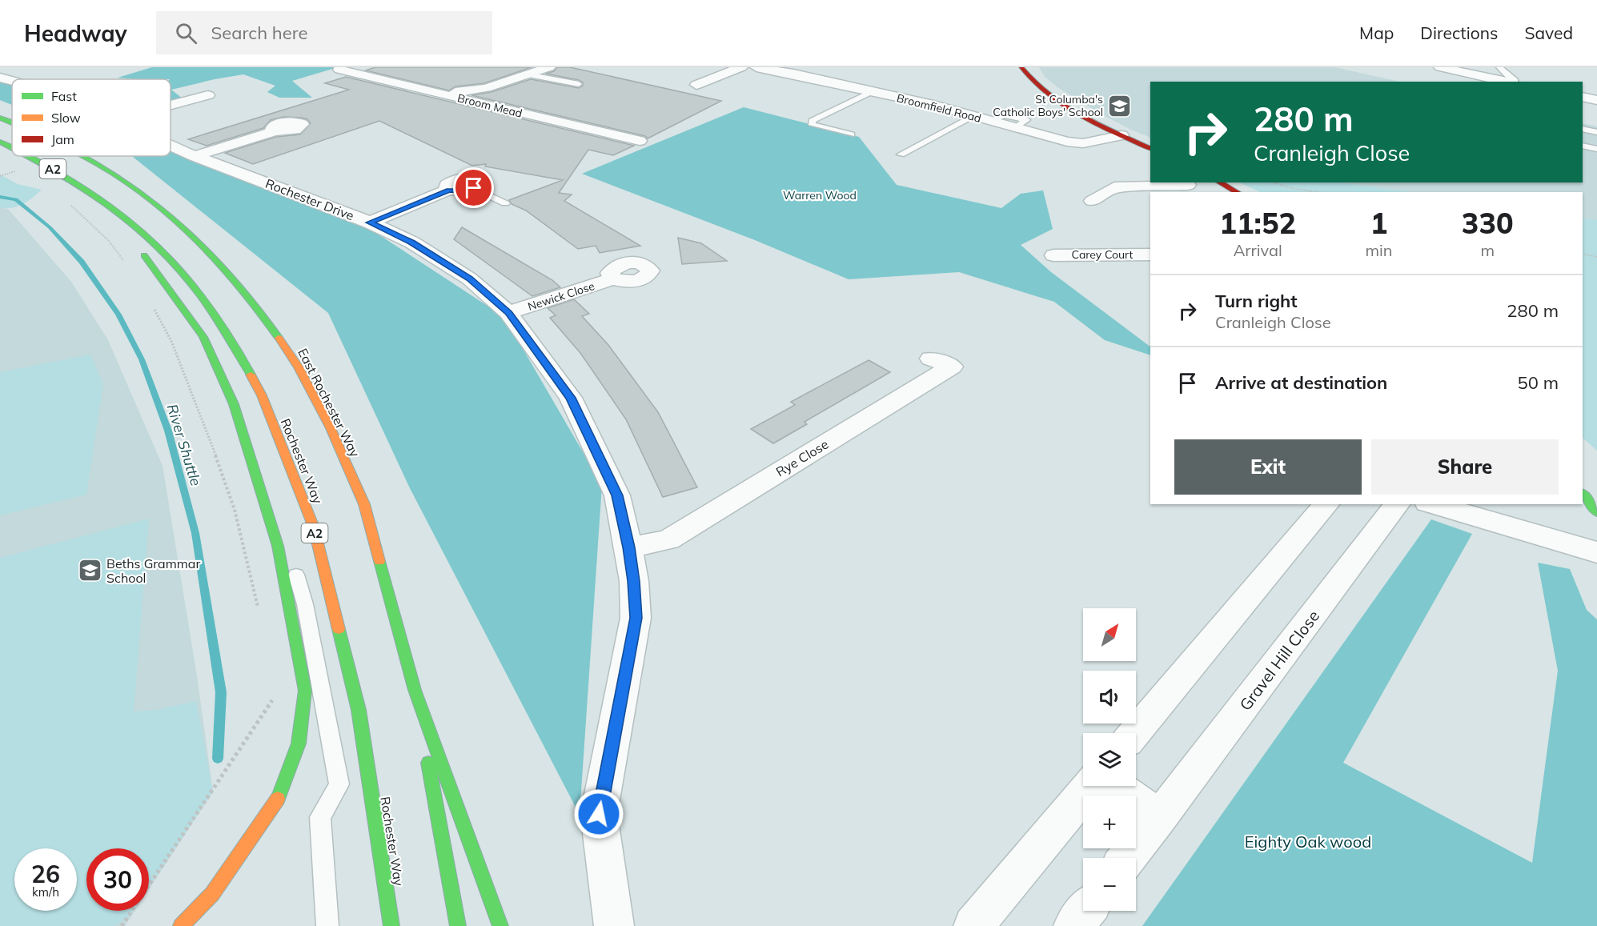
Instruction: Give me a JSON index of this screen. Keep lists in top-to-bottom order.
{
  "streets": {
    "main road": ["A2", "East Rochester Way", "Rochester Way"],
    "street": [
      "Broom Mead",
      "Broomfield Road",
      "Rochester Drive",
      "Carey Court",
      "Newick Close",
      "Rye Close",
      "Gravel Hill Close"
    ]
  },
  "crossings": [
    ["A2", "East Rochester Way"],
    ["A2", "Rochester Way"],
    ["Rochester Drive", "Newick Close"],
    ["Rochester Drive", "Rye Close"]
  ],
  "water": ["River Shuttle"],
  "parks": ["Warren Wood", "Eighty Oak wood"],
  "places": {
    "school or university": ["St Columba's Catholic Boys' School", "Beths Grammar School"]
  },
  "legend": ["Fast", "Slow", "Jam"],
  "north": "top right",
  "page": {
    "header": "Headway",
    "search": "Search here",
    "nav": ["Map", "Directions", "Saved"],
    "turn": ["280 m", "Cranleigh Close"],
    "eta": [
      "11:52",
      "Arrival",
      "1",
      "min",
      "330",
      "m"
    ],
    "list": [
      {
        "name": "Turn right",
        "note": "Cranleigh Close",
        "value": "280 m"
      },
      {
        "name": "Arrive at destination",
        "value": "50 m"
      }
    ],
    "buttons": ["Exit", "Share"],
    "map_buttons": ["+", "−"],
    "speed": "26 km/h",
    "limit": "30"
  }
}
